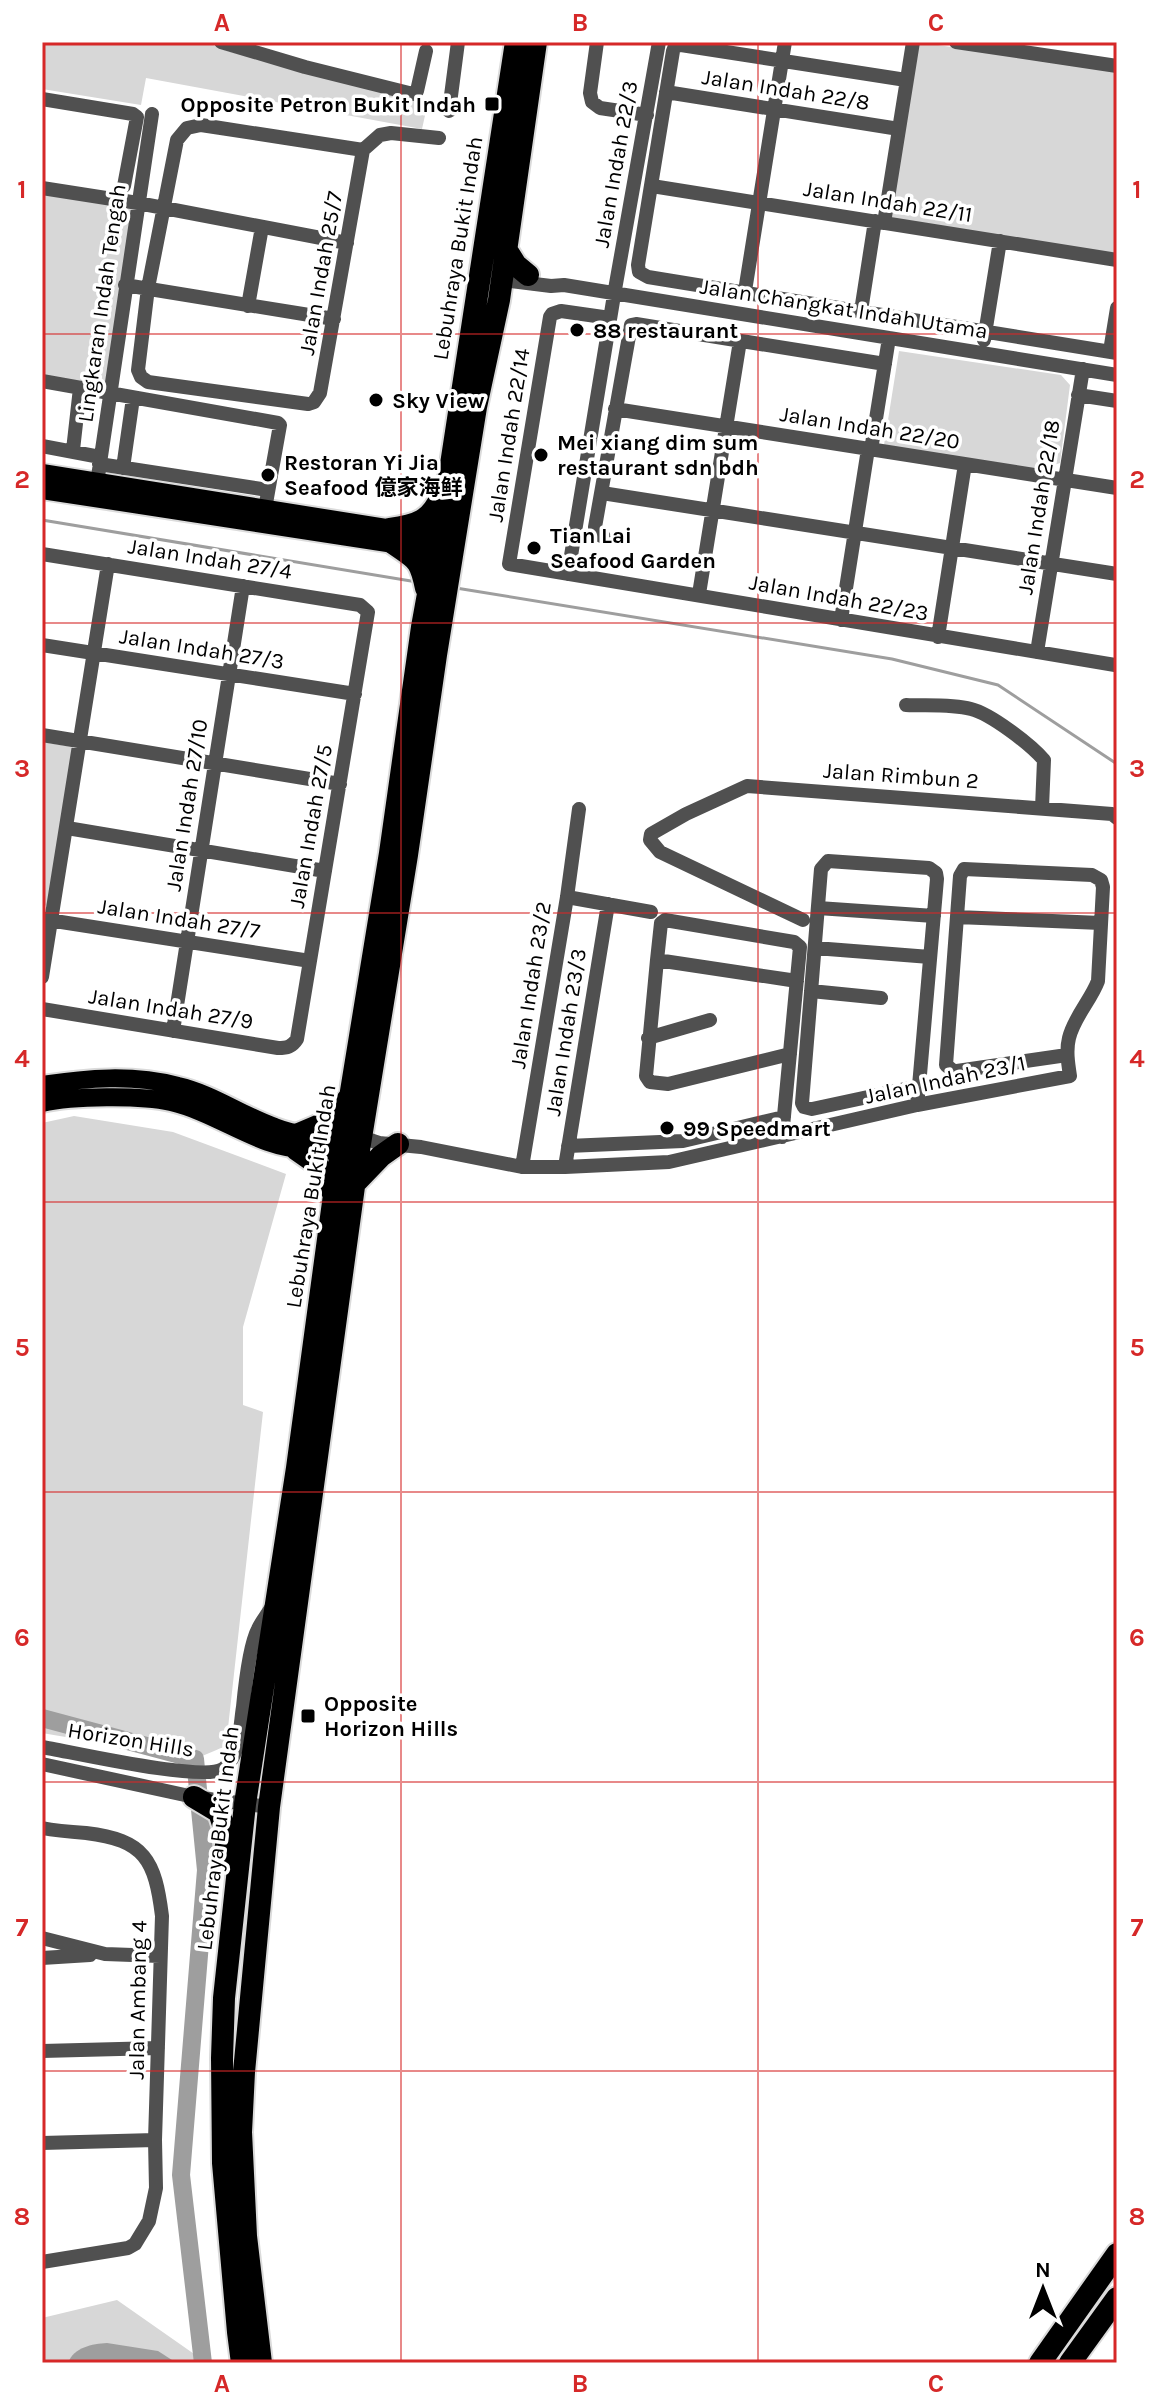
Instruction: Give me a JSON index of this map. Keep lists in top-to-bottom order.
{
  "streets": {
    "highway": ["Lebuhraya Bukit Indah"],
    "street": [
      "Jalan Indah 22/8",
      "Jalan Indah 22/3",
      "Jalan Indah 22/11",
      "Jalan Indah 25/7",
      "Lingkaran Indah Tengah",
      "Jalan Changkat Indah Utama",
      "Jalan Indah 22/20",
      "Jalan Indah 22/14",
      "Jalan Indah 22/18",
      "Jalan Indah 27/4",
      "Jalan Indah 22/23",
      "Jalan Indah 27/3",
      "Jalan Rimbun 2",
      "Jalan Indah 27/10",
      "Jalan Indah 27/5",
      "Jalan Indah 27/7",
      "Jalan Indah 23/2",
      "Jalan Indah 27/9",
      "Jalan Indah 23/3",
      "Jalan Indah 23/1",
      "Horizon Hills",
      "Jalan Ambang 4"
    ]
  },
  "crossings": [
    ["Jalan Indah 22/3", "Jalan Changkat Indah Utama"],
    ["Jalan Indah 22/3", "Jalan Indah 22/14"],
    ["Jalan Indah 22/3", "Jalan Indah 22/23"],
    ["Lebuhraya Bukit Indah", "Jalan Indah 23/1"],
    ["Lebuhraya Bukit Indah", "Horizon Hills"],
    ["Jalan Changkat Indah Utama", "Jalan Indah 22/18"],
    ["Jalan Indah 22/20", "Jalan Indah 22/18"],
    ["Jalan Indah 22/14", "Jalan Indah 22/23"],
    ["Jalan Indah 22/18", "Jalan Indah 22/23"],
    ["Jalan Indah 27/4", "Jalan Indah 27/10"],
    ["Jalan Indah 27/4", "Jalan Indah 27/5"],
    ["Jalan Indah 27/3", "Jalan Indah 27/10"],
    ["Jalan Indah 27/3", "Jalan Indah 27/5"],
    ["Jalan Indah 27/10", "Jalan Indah 27/7"],
    ["Jalan Indah 27/10", "Jalan Indah 27/9"],
    ["Jalan Indah 27/5", "Jalan Indah 27/7"],
    ["Jalan Indah 27/5", "Jalan Indah 27/9"],
    ["Jalan Indah 23/2", "Jalan Indah 23/1"],
    ["Jalan Indah 23/3", "Jalan Indah 23/1"]
  ],
  "places": {
    "transit": ["Opposite Petron Bukit Indah", "Opposite Horizon Hills"],
    "other": [
      "88 restaurant",
      "Sky View",
      "Mei xiang dim sum restaurant sdn bdh",
      "Restoran Yi Jia Seafood 億家海鲜",
      "Tian Lai Seafood Garden",
      "99 Speedmart"
    ]
  },
  "north": "top",
  "grid": {
    "columns": ["A", "B", "C"],
    "rows": [
      "1",
      "2",
      "3",
      "4",
      "5",
      "6",
      "7",
      "8"
    ]
  }
}
